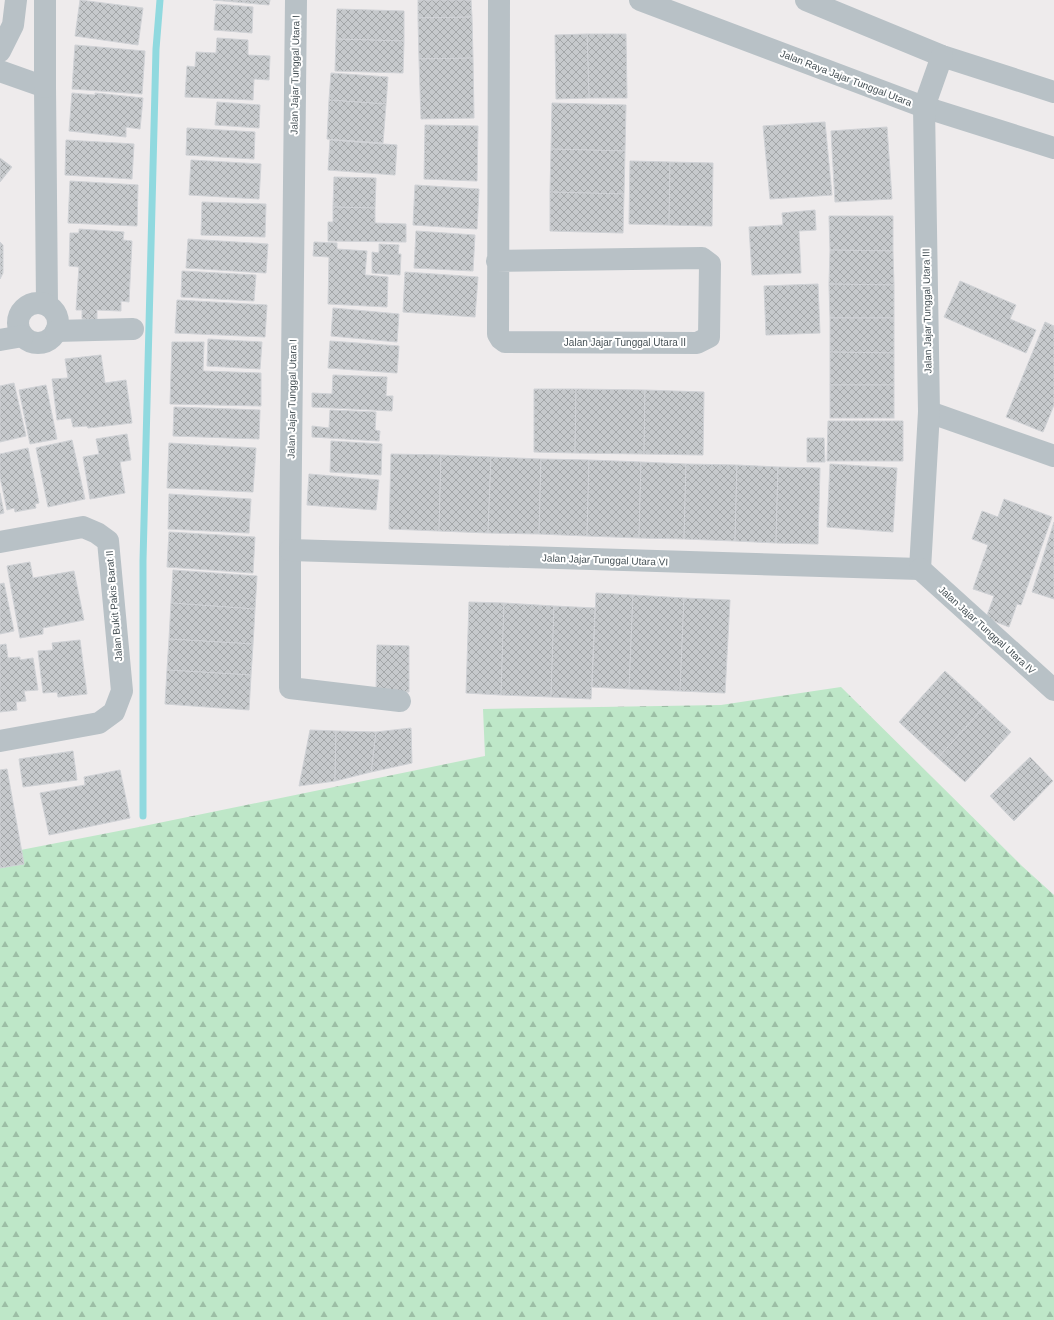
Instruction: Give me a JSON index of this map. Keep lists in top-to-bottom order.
{
  "streets": {
    "street": [
      "Jalan Jajar Tunggal Utara I",
      "Jalan Raya Jajar Tunggal Utara",
      "Jalan Jajar Tunggal Utara III",
      "Jalan Jajar Tunggal Utara II",
      "Jalan Jajar Tunggal Utara VI",
      "Jalan Bukit Pakis Barat II",
      "Jalan Jajar Tunggal Utara IV"
    ]
  },
  "crossings": [
    ["Jalan Jajar Tunggal Utara I", "Jalan Jajar Tunggal Utara VI"],
    ["Jalan Raya Jajar Tunggal Utara", "Jalan Jajar Tunggal Utara III"],
    ["Jalan Jajar Tunggal Utara III", "Jalan Jajar Tunggal Utara VI"],
    ["Jalan Jajar Tunggal Utara III", "Jalan Jajar Tunggal Utara IV"],
    ["Jalan Jajar Tunggal Utara VI", "Jalan Jajar Tunggal Utara IV"]
  ]
}
